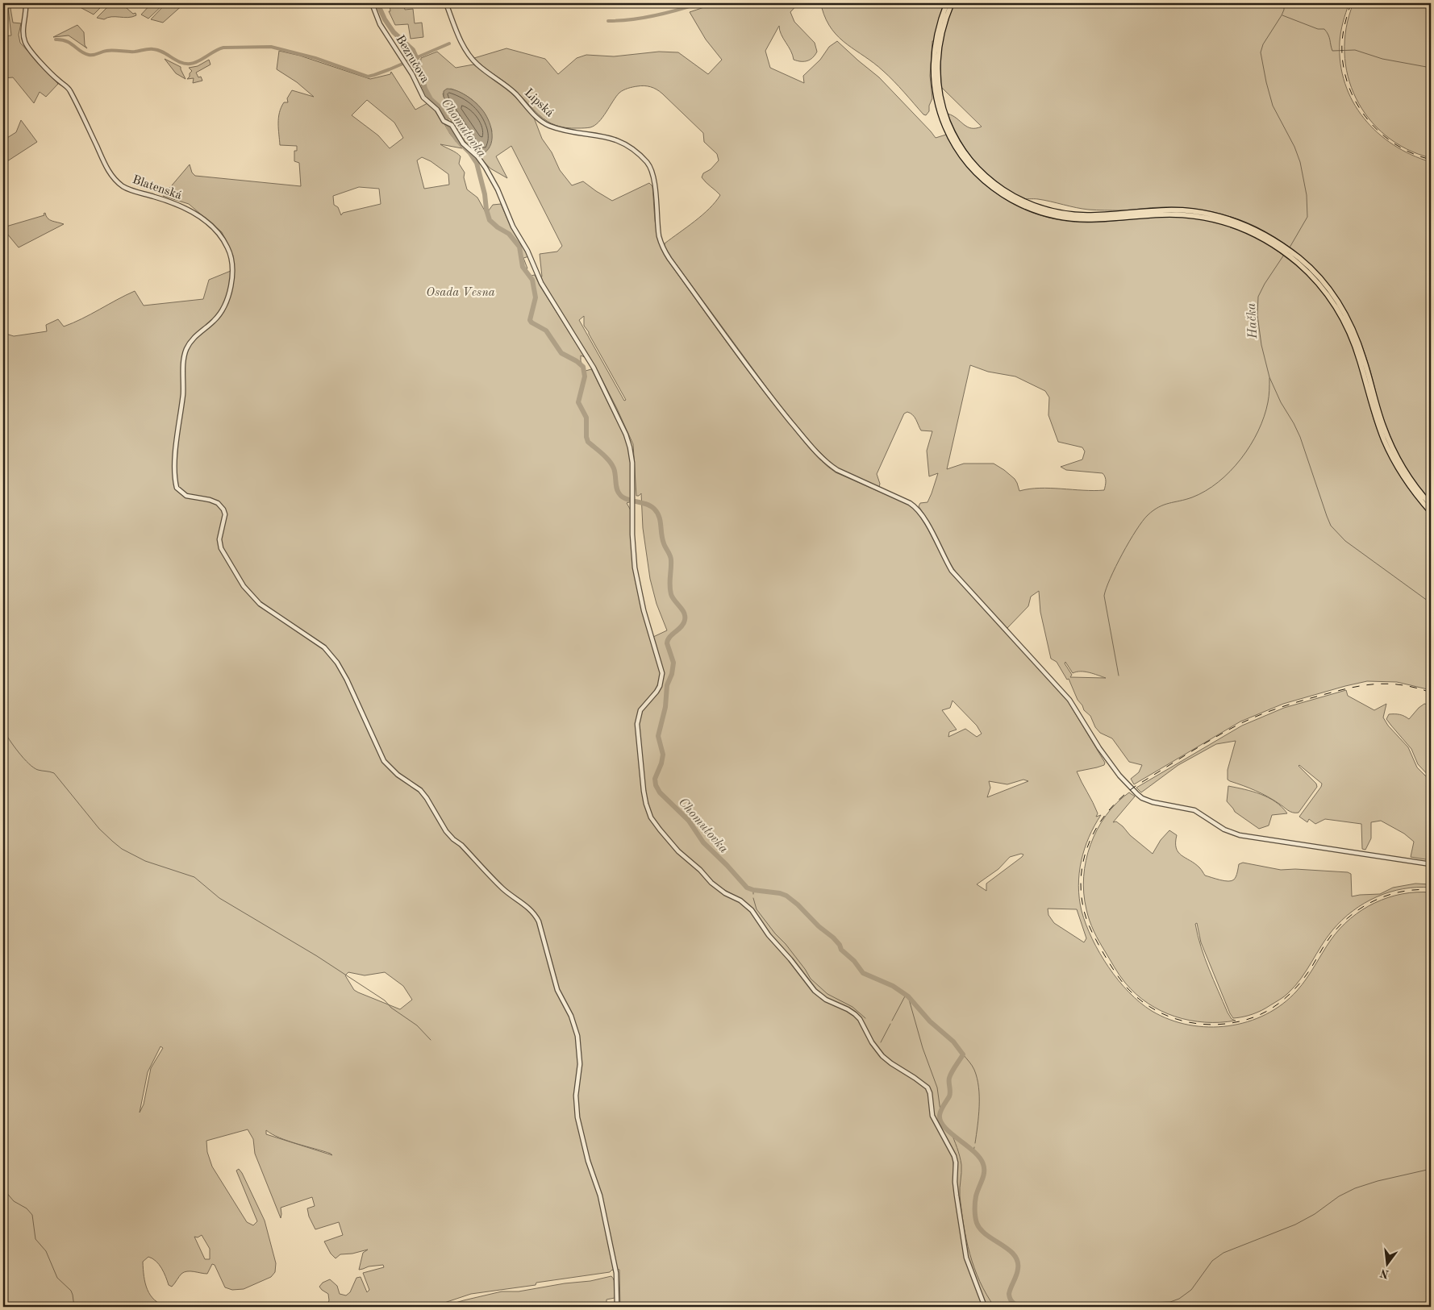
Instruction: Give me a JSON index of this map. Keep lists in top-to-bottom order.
{
  "streets": {
    "street": ["Bezručova", "Lipská", "Blatenská"]
  },
  "water": ["Chomutovka", "Hačka"],
  "parks": ["Osada Vesna"],
  "north": "bottom"
}
